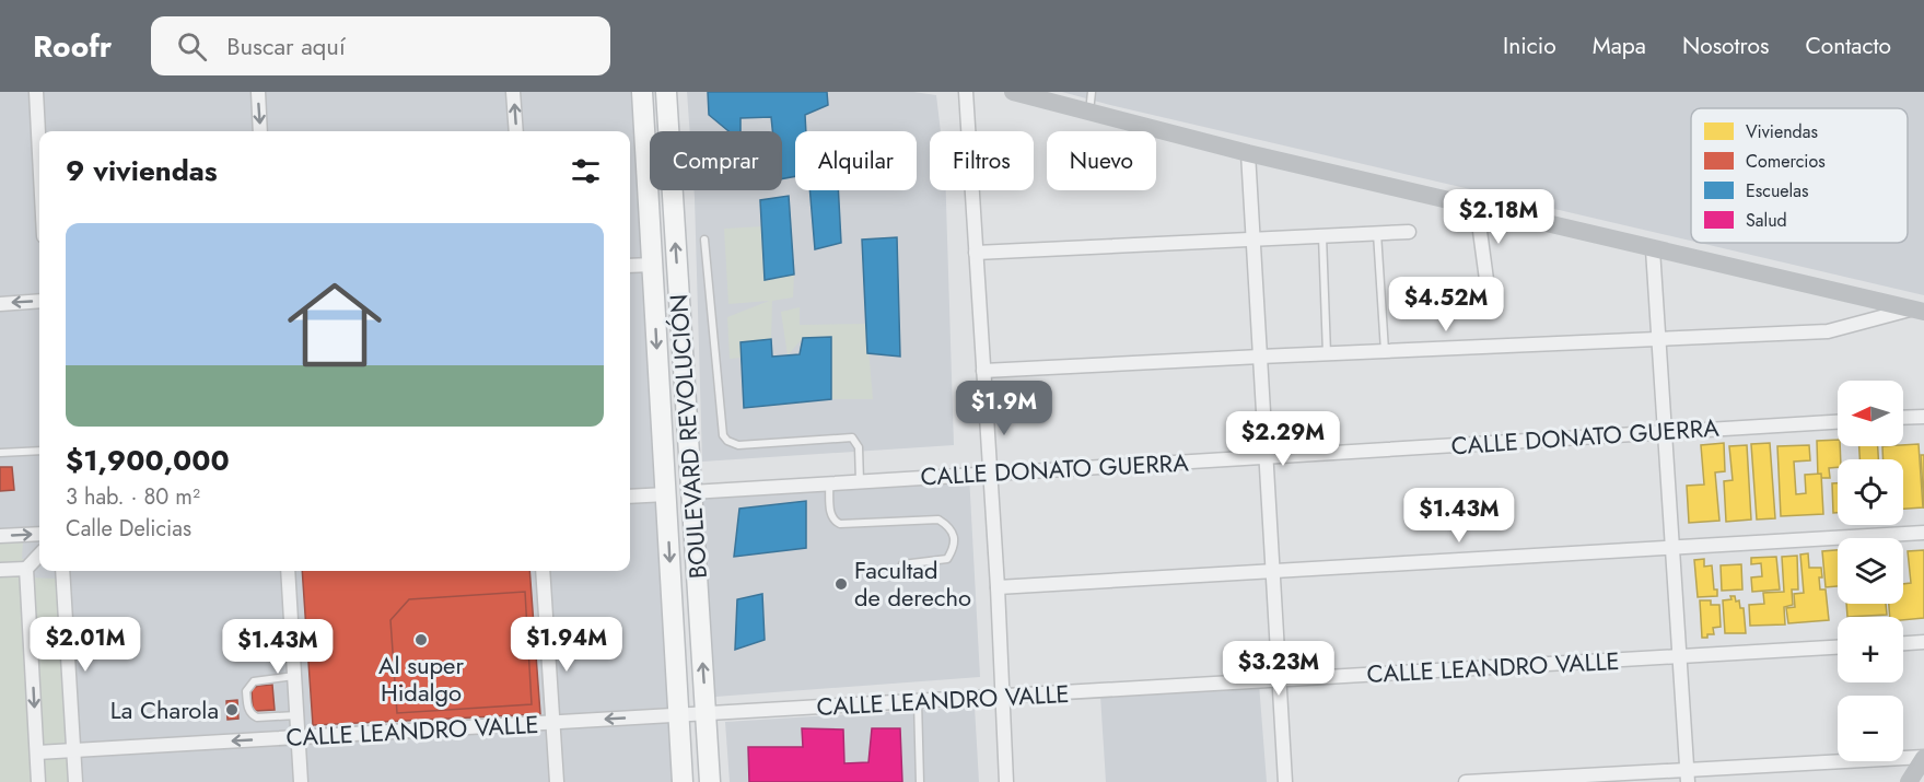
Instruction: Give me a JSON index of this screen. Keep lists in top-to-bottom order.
{
  "streets": {
    "main road": ["BOULEVARD REVOLUCIÓN"],
    "street": ["CALLE DONATO GUERRA", "CALLE LEANDRO VALLE"]
  },
  "crossings": [
    ["BOULEVARD REVOLUCIÓN", "CALLE DONATO GUERRA"],
    ["BOULEVARD REVOLUCIÓN", "CALLE LEANDRO VALLE"]
  ],
  "places": ["Facultad de derecho", "Al super Hidalgo", "La Charola"],
  "legend": [
    "Viviendas",
    "Comercios",
    "Escuelas",
    "Salud"
  ],
  "north": "left",
  "page": {
    "header": "Roofr",
    "search": "Buscar aquí",
    "nav": [
      "Inicio",
      "Mapa",
      "Nosotros",
      "Contacto"
    ],
    "chip": [
      "Comprar",
      "Alquilar",
      "Filtros",
      "Nuevo"
    ],
    "heading": "9 viviendas",
    "price": [
      "$2.18M",
      "$4.52M",
      "$1.9M",
      "$2.29M",
      "$1.43M",
      "$2.01M",
      "$1.94M",
      "$1.43M",
      "$3.23M"
    ],
    "list": [
      {
        "name": "$1,900,000",
        "note": "3 hab. · 80 m² · Calle Delicias"
      }
    ],
    "map_buttons": ["+", "−"]
  }
}
